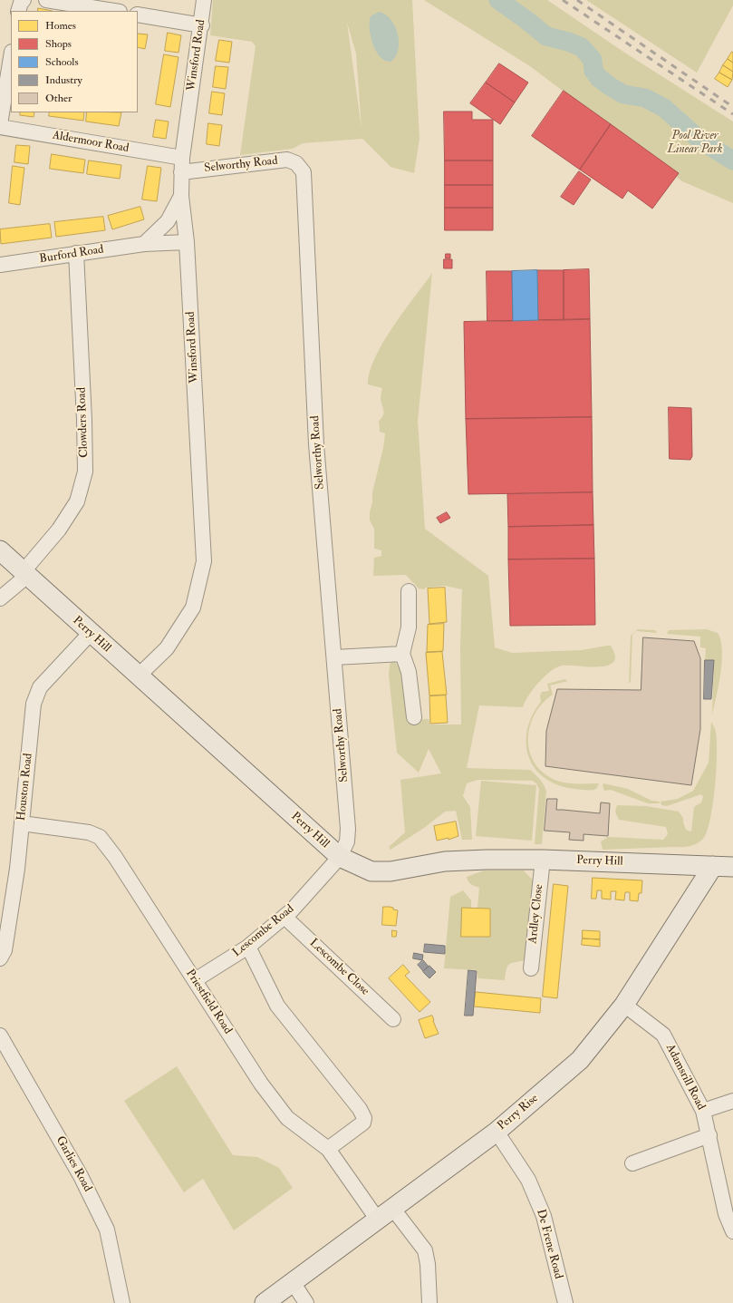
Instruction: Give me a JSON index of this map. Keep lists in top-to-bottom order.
{
  "streets": {
    "main road": ["Perry Hill", "Perry Rise"],
    "street": [
      "Winsford Road",
      "Aldermoor Road",
      "Selworthy Road",
      "Burford Road",
      "Clowders Road",
      "Houston Road",
      "Ardley Close",
      "Lescombe Road",
      "Lescombe Close",
      "Priestfield Road",
      "Adamsrill Road",
      "Garlies Road",
      "De Frene Road"
    ]
  },
  "crossings": [
    ["Winsford Road", "Aldermoor Road"],
    ["Winsford Road", "Selworthy Road"],
    ["Winsford Road", "Burford Road"],
    ["Winsford Road", "Perry Hill"],
    ["Aldermoor Road", "Selworthy Road"],
    ["Selworthy Road", "Perry Hill"],
    ["Selworthy Road", "Lescombe Road"],
    ["Burford Road", "Clowders Road"],
    ["Clowders Road", "Perry Hill"],
    ["Perry Hill", "Houston Road"],
    ["Perry Hill", "Ardley Close"],
    ["Perry Hill", "Lescombe Road"],
    ["Perry Hill", "Perry Rise"],
    ["Houston Road", "Priestfield Road"],
    ["Lescombe Road", "Lescombe Close"],
    ["Lescombe Road", "Priestfield Road"],
    ["Priestfield Road", "Perry Rise"],
    ["Adamsrill Road", "Perry Rise"],
    ["Perry Rise", "De Frene Road"]
  ],
  "parks": ["Pool River Linear Park"],
  "legend": [
    "Homes",
    "Shops",
    "Schools",
    "Industry",
    "Other"
  ]
}
